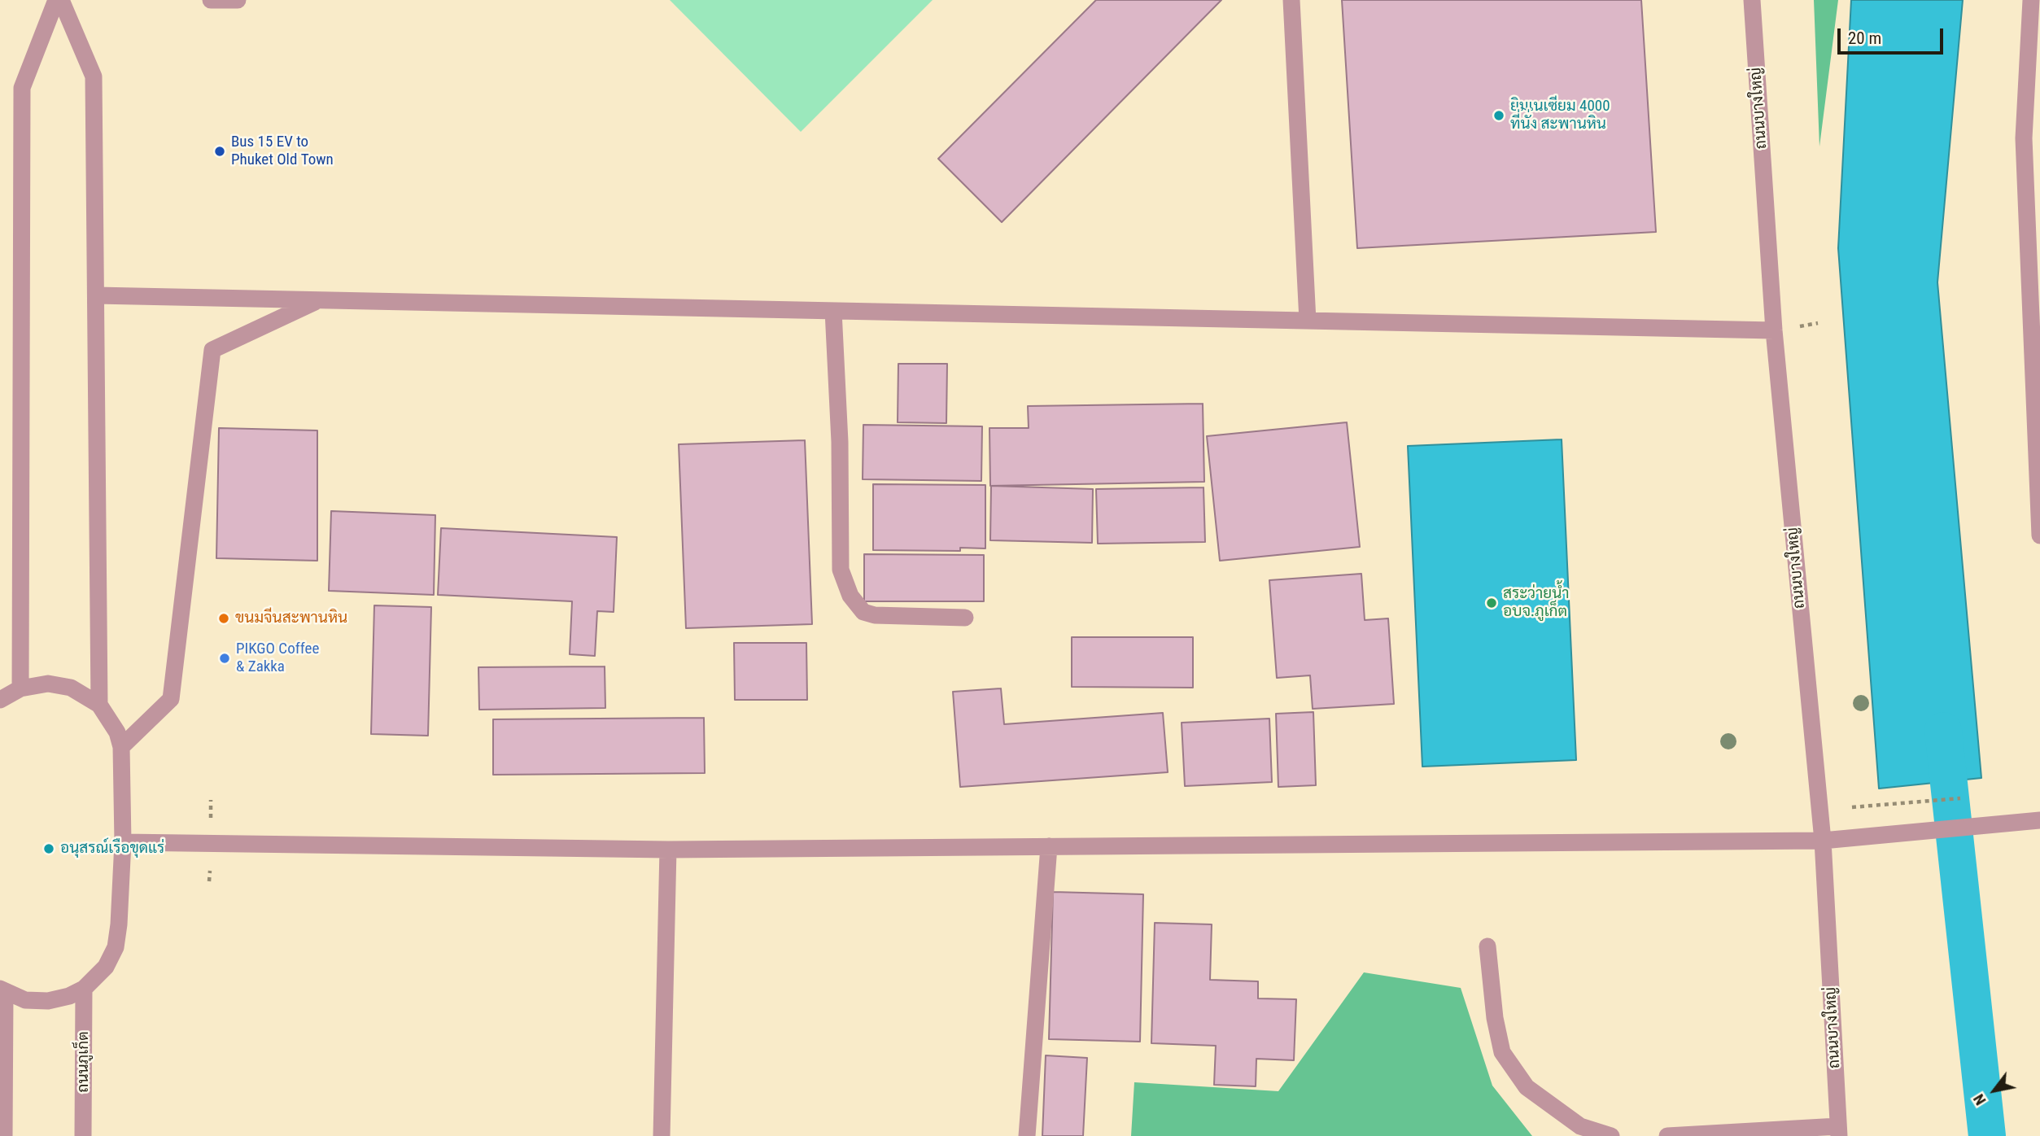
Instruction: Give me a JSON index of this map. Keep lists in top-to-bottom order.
{
  "streets": {
    "street": ["ถนนบางใหญ่", "ถนนภูเก็ต"]
  },
  "places": [
    "ยิมเนเซียม 4000 ที่นั่ง สะพานหิน",
    "Bus 15 EV to Phuket Old Town",
    "สระว่ายน้ำ อบจ.ภูเก็ต",
    "ขนมจีนสะพานหิน",
    "PIKGO Coffee & Zakka",
    "อนุสรณ์เรือขุดแร่"
  ],
  "scale_bar": "20 m",
  "north": "bottom left"
}
